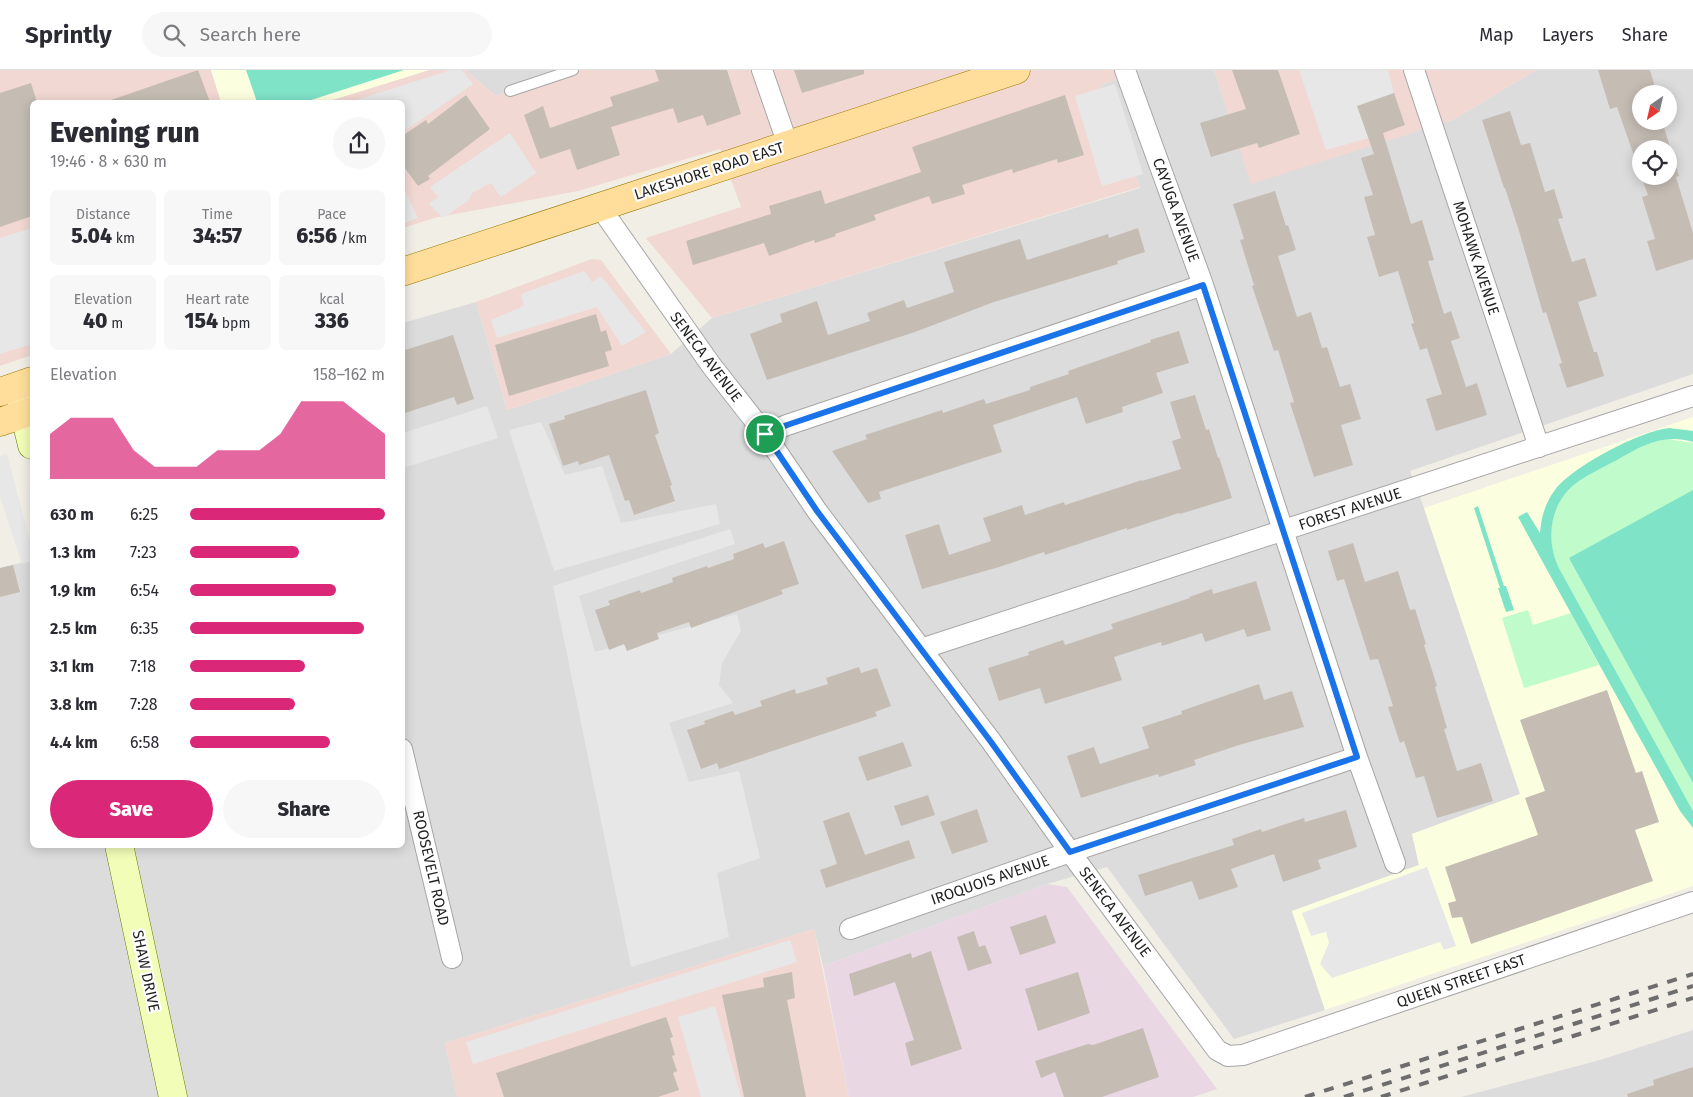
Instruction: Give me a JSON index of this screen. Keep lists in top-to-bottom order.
{
  "streets": {
    "main road": ["LAKESHORE ROAD EAST"],
    "street": [
      "CAYUGA AVENUE",
      "MOHAWK AVENUE",
      "SENECA AVENUE",
      "FOREST AVENUE",
      "ROOSEVELT ROAD",
      "IROQUOIS AVENUE",
      "SHAW DRIVE",
      "QUEEN STREET EAST"
    ]
  },
  "crossings": [
    ["LAKESHORE ROAD EAST", "SENECA AVENUE"],
    ["CAYUGA AVENUE", "FOREST AVENUE"],
    ["CAYUGA AVENUE", "IROQUOIS AVENUE"],
    ["MOHAWK AVENUE", "FOREST AVENUE"],
    ["SENECA AVENUE", "FOREST AVENUE"],
    ["SENECA AVENUE", "IROQUOIS AVENUE"],
    ["SENECA AVENUE", "QUEEN STREET EAST"]
  ],
  "north": "bottom left",
  "page": {
    "header": "Sprintly",
    "search": "Search here",
    "nav": ["Map", "Layers", "Share"],
    "heading": ["Evening run", "19:46 · 8 × 630 m"],
    "stats": [
      ["Distance", "5.04 km"],
      ["Time", "34:57"],
      ["Pace", "6:56 /km"],
      ["Elevation", "40 m"],
      ["Heart rate", "154 bpm"],
      ["kcal", "336"]
    ],
    "chart": ["Elevation", "158–162 m"],
    "list": [
      {
        "name": "630 m",
        "note": "6:25"
      },
      {
        "name": "1.3 km",
        "note": "7:23"
      },
      {
        "name": "1.9 km",
        "note": "6:54"
      },
      {
        "name": "2.5 km",
        "note": "6:35"
      },
      {
        "name": "3.1 km",
        "note": "7:18"
      },
      {
        "name": "3.8 km",
        "note": "7:28"
      },
      {
        "name": "4.4 km",
        "note": "6:58"
      }
    ],
    "buttons": ["Save", "Share"]
  }
}
